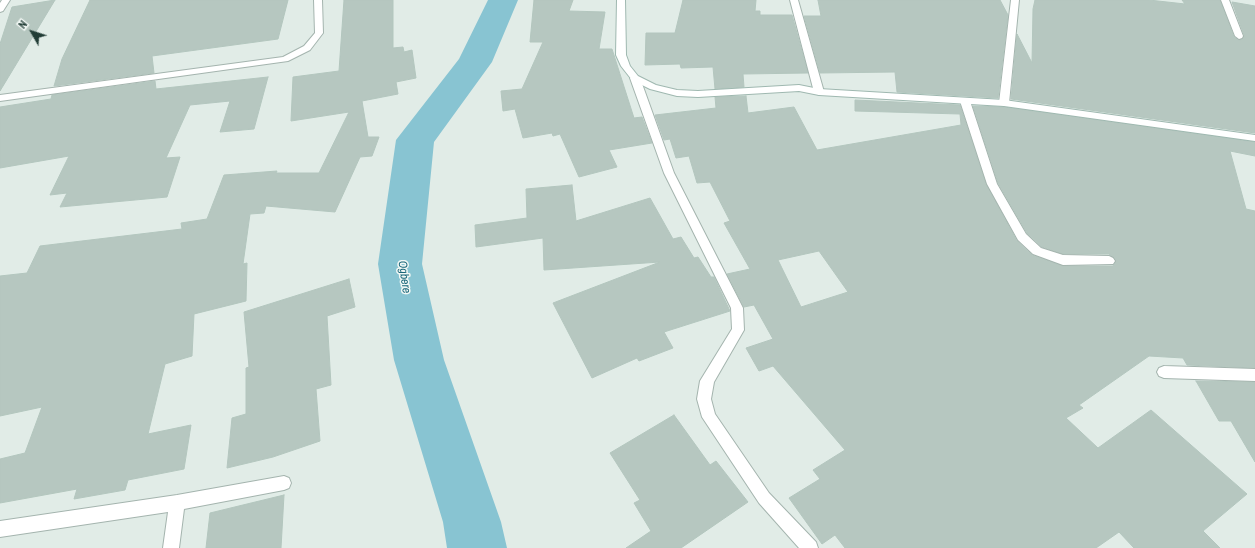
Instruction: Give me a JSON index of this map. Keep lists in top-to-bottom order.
{
  "water": ["Ogbere"],
  "north": "top left"
}
